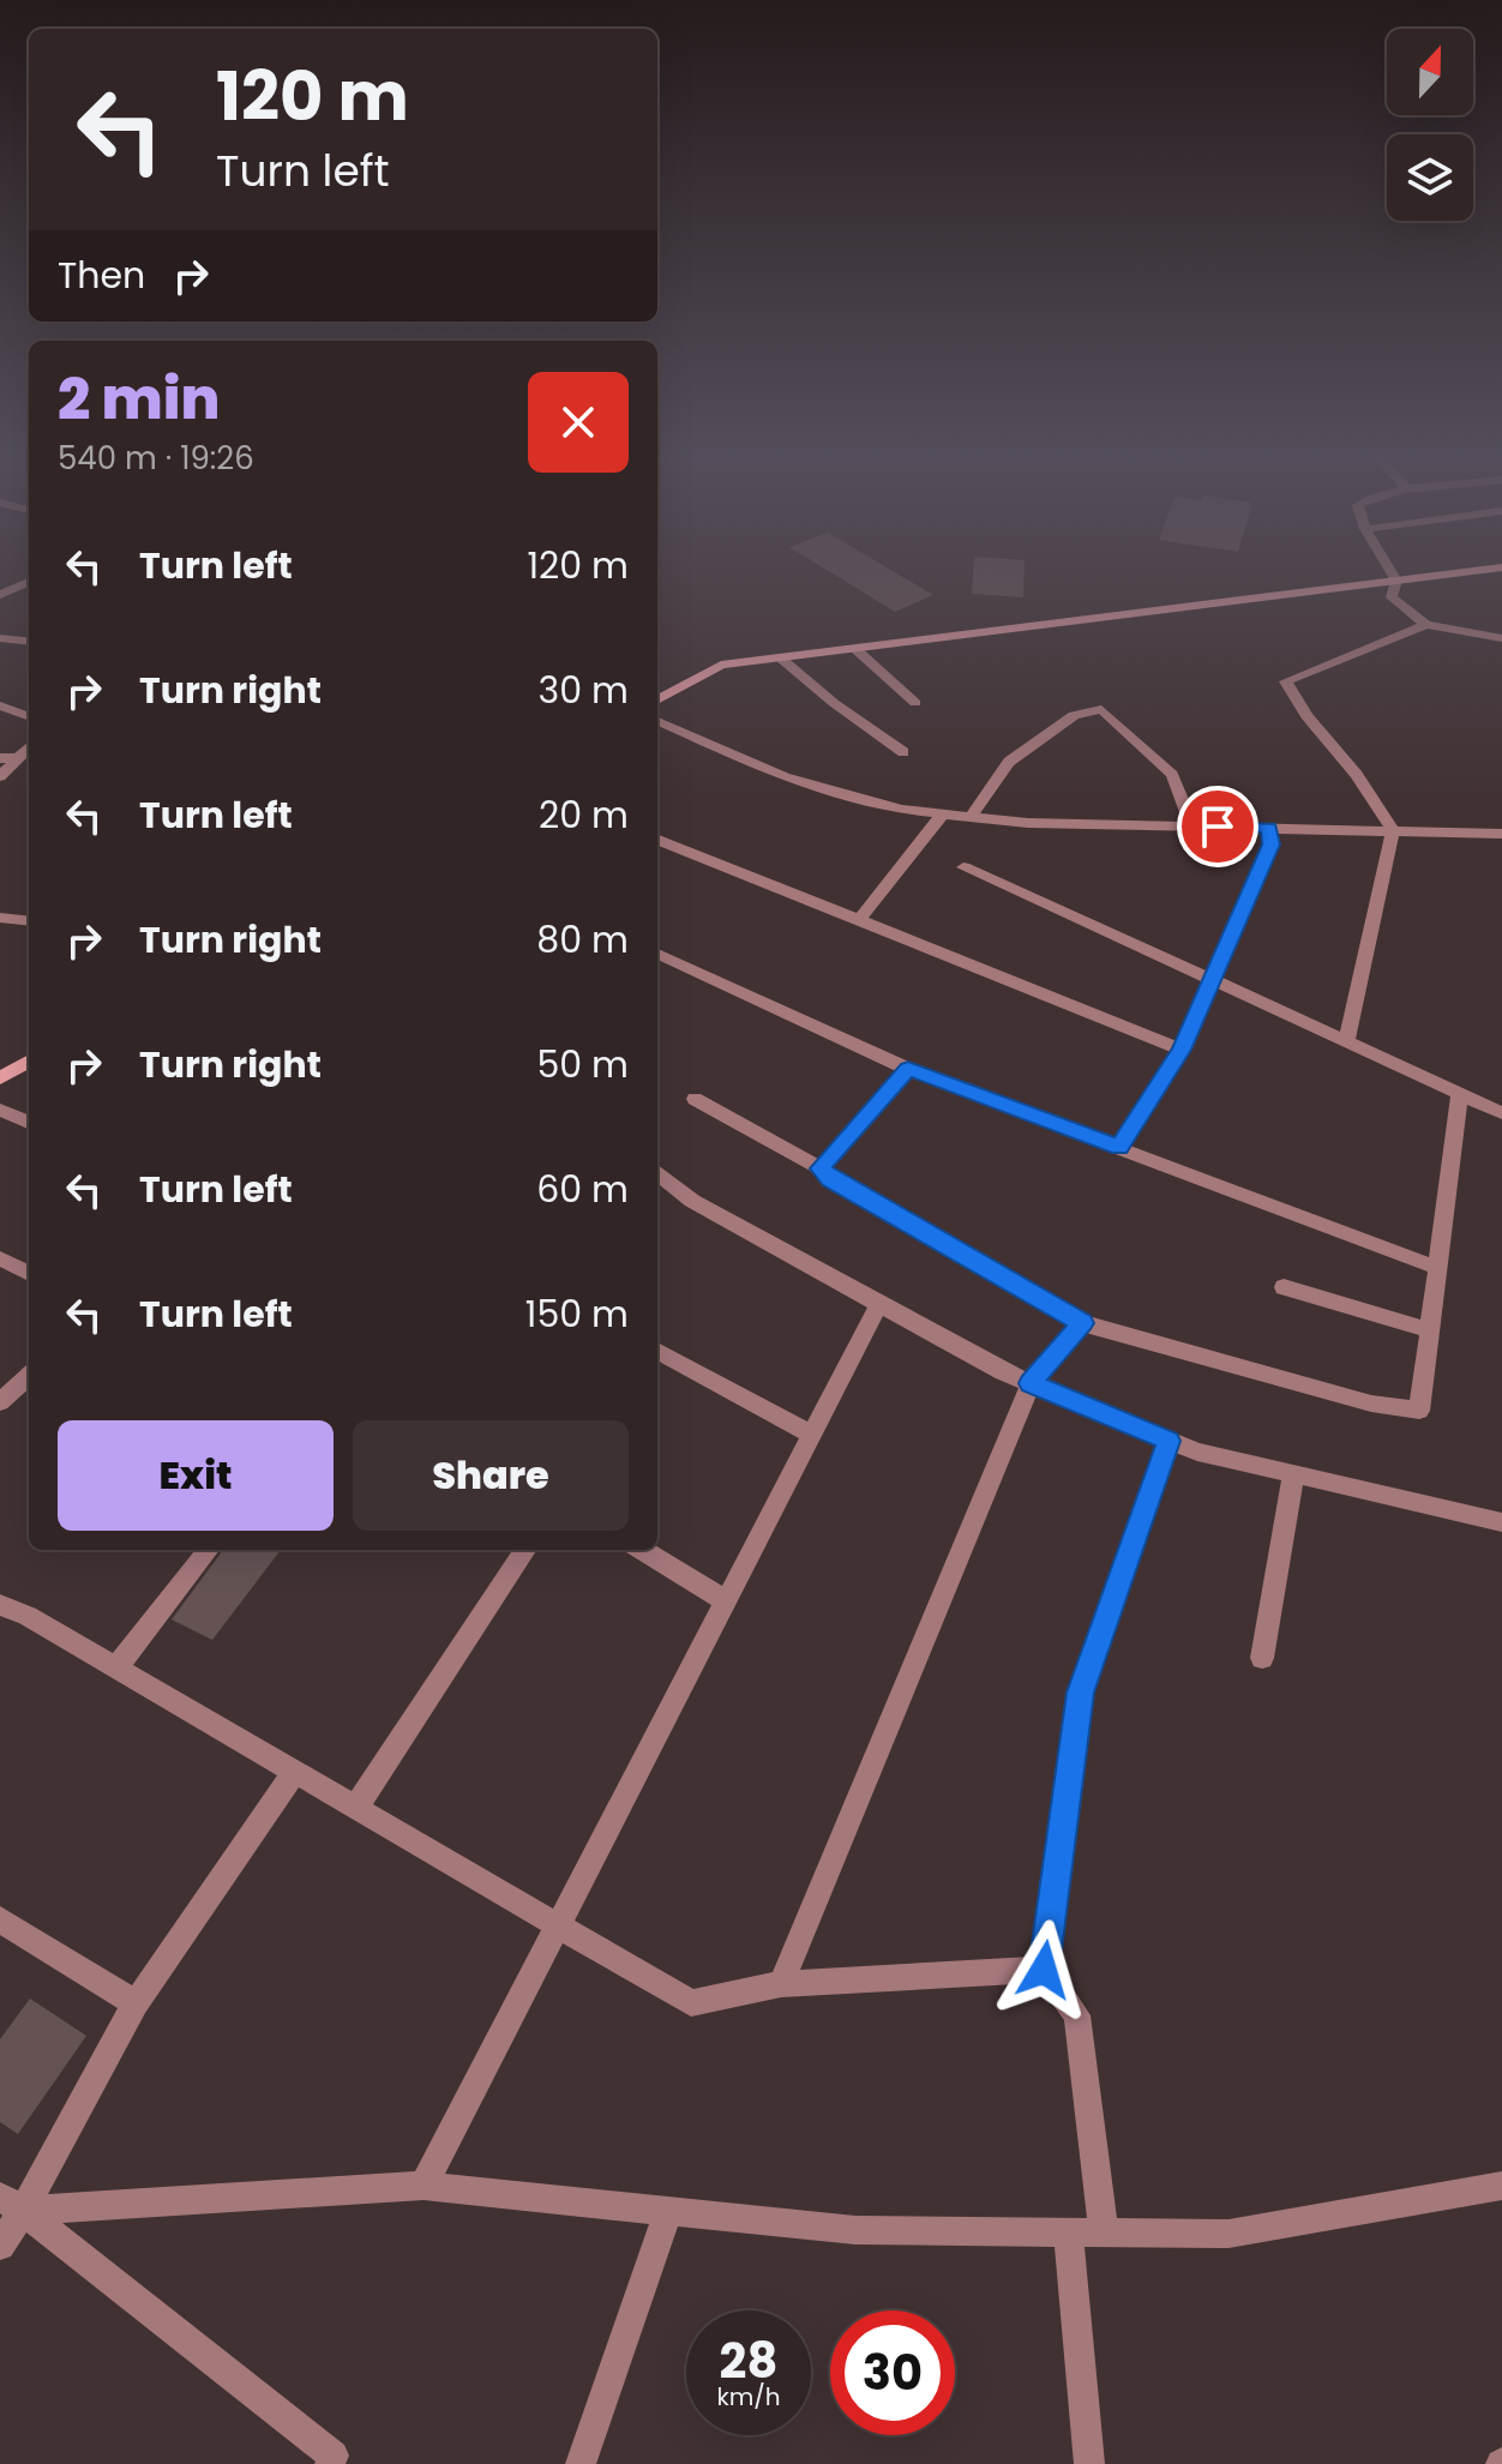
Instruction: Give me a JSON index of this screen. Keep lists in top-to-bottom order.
{
  "north": "top",
  "page": {
    "turn": ["120 m", "Turn left"],
    "then": "Then",
    "heading": ["2 min", "540 m · 19:26"],
    "list": [
      {
        "name": "Turn left",
        "value": "120 m"
      },
      {
        "name": "Turn right",
        "value": "30 m"
      },
      {
        "name": "Turn left",
        "value": "20 m"
      },
      {
        "name": "Turn right",
        "value": "80 m"
      },
      {
        "name": "Turn right",
        "value": "50 m"
      },
      {
        "name": "Turn left",
        "value": "60 m"
      },
      {
        "name": "Turn left",
        "value": "150 m"
      }
    ],
    "buttons": ["Exit", "Share"],
    "speed": "28 km/h",
    "limit": "30"
  }
}
